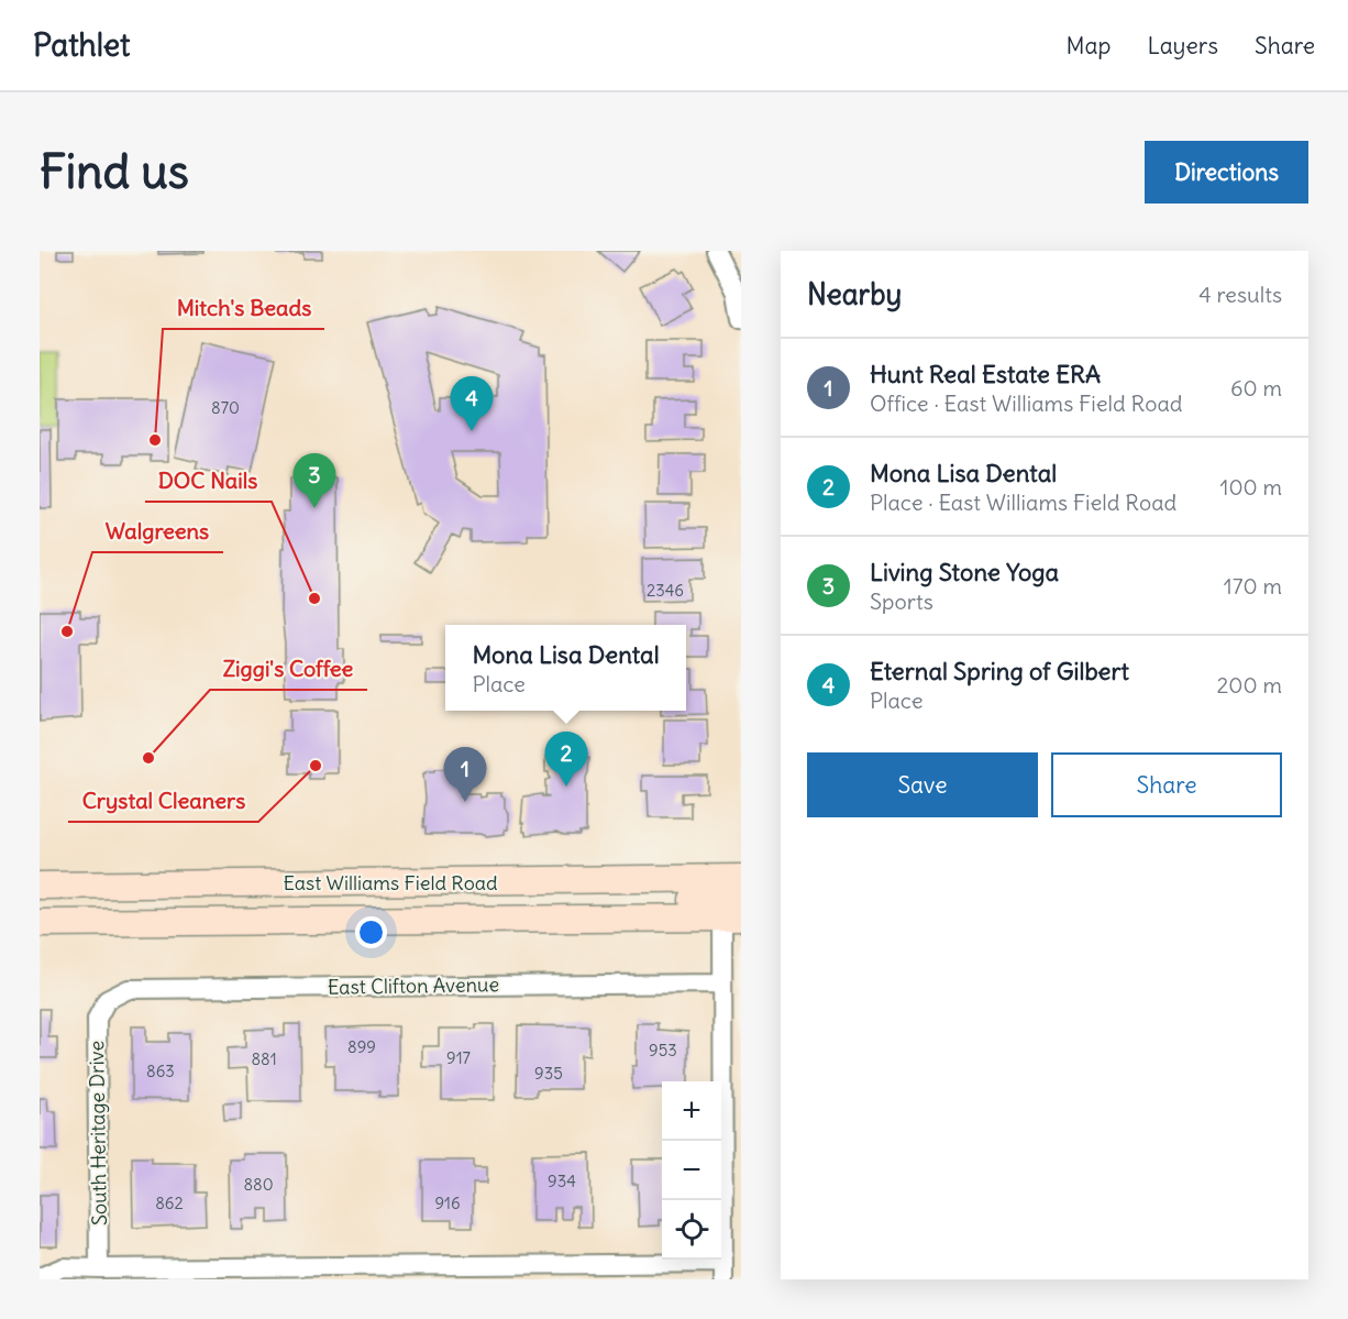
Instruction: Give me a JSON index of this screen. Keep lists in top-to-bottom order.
{
  "streets": {
    "main road": ["East Williams Field Road"],
    "street": ["East Clifton Avenue", "South Heritage Drive"]
  },
  "crossings": [
    ["East Clifton Avenue", "South Heritage Drive"]
  ],
  "places": [
    "Mitch's Beads",
    "DOC Nails",
    "Walgreens",
    "Ziggi's Coffee",
    "Crystal Cleaners"
  ],
  "house_numbers": [
    "870",
    "2346",
    "899",
    "953",
    "917",
    "881",
    "863",
    "935",
    "934",
    "880",
    "862",
    "916"
  ],
  "page": {
    "header": "Pathlet",
    "nav": ["Map", "Layers", "Share"],
    "buttons": [
      "Directions",
      ["Save", "Share"]
    ],
    "title": "Find us",
    "heading": ["Nearby", "4 results"],
    "list": [
      {
        "mark": "1",
        "name": "Hunt Real Estate ERA",
        "note": "Office · East Williams Field Road",
        "value": "60 m"
      },
      {
        "mark": "2",
        "name": "Mona Lisa Dental",
        "note": "Place · East Williams Field Road",
        "value": "100 m"
      },
      {
        "mark": "3",
        "name": "Living Stone Yoga",
        "note": "Sports",
        "value": "170 m"
      },
      {
        "mark": "4",
        "name": "Eternal Spring of Gilbert",
        "note": "Place",
        "value": "200 m"
      }
    ],
    "pins": [
      "4",
      "3",
      "2",
      "1"
    ],
    "popup": ["Mona Lisa Dental", "Place"],
    "map_buttons": ["+", "−"]
  }
}
